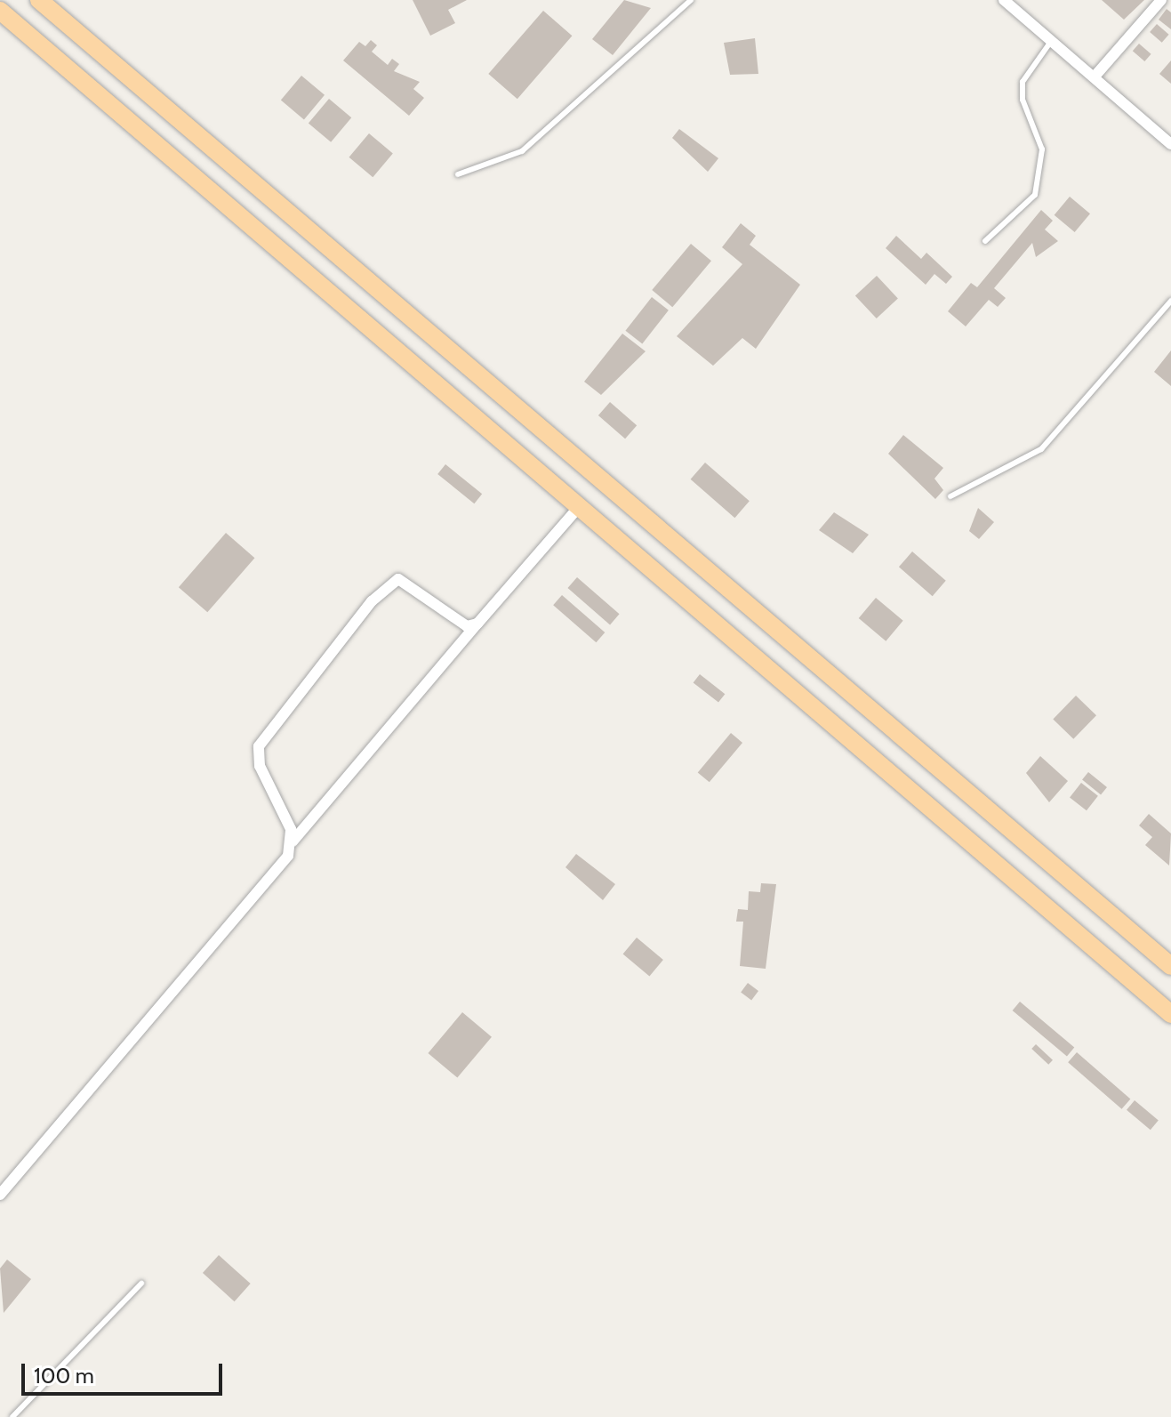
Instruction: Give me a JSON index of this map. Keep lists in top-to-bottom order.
{
  "scale_bar": "100 m"
}
